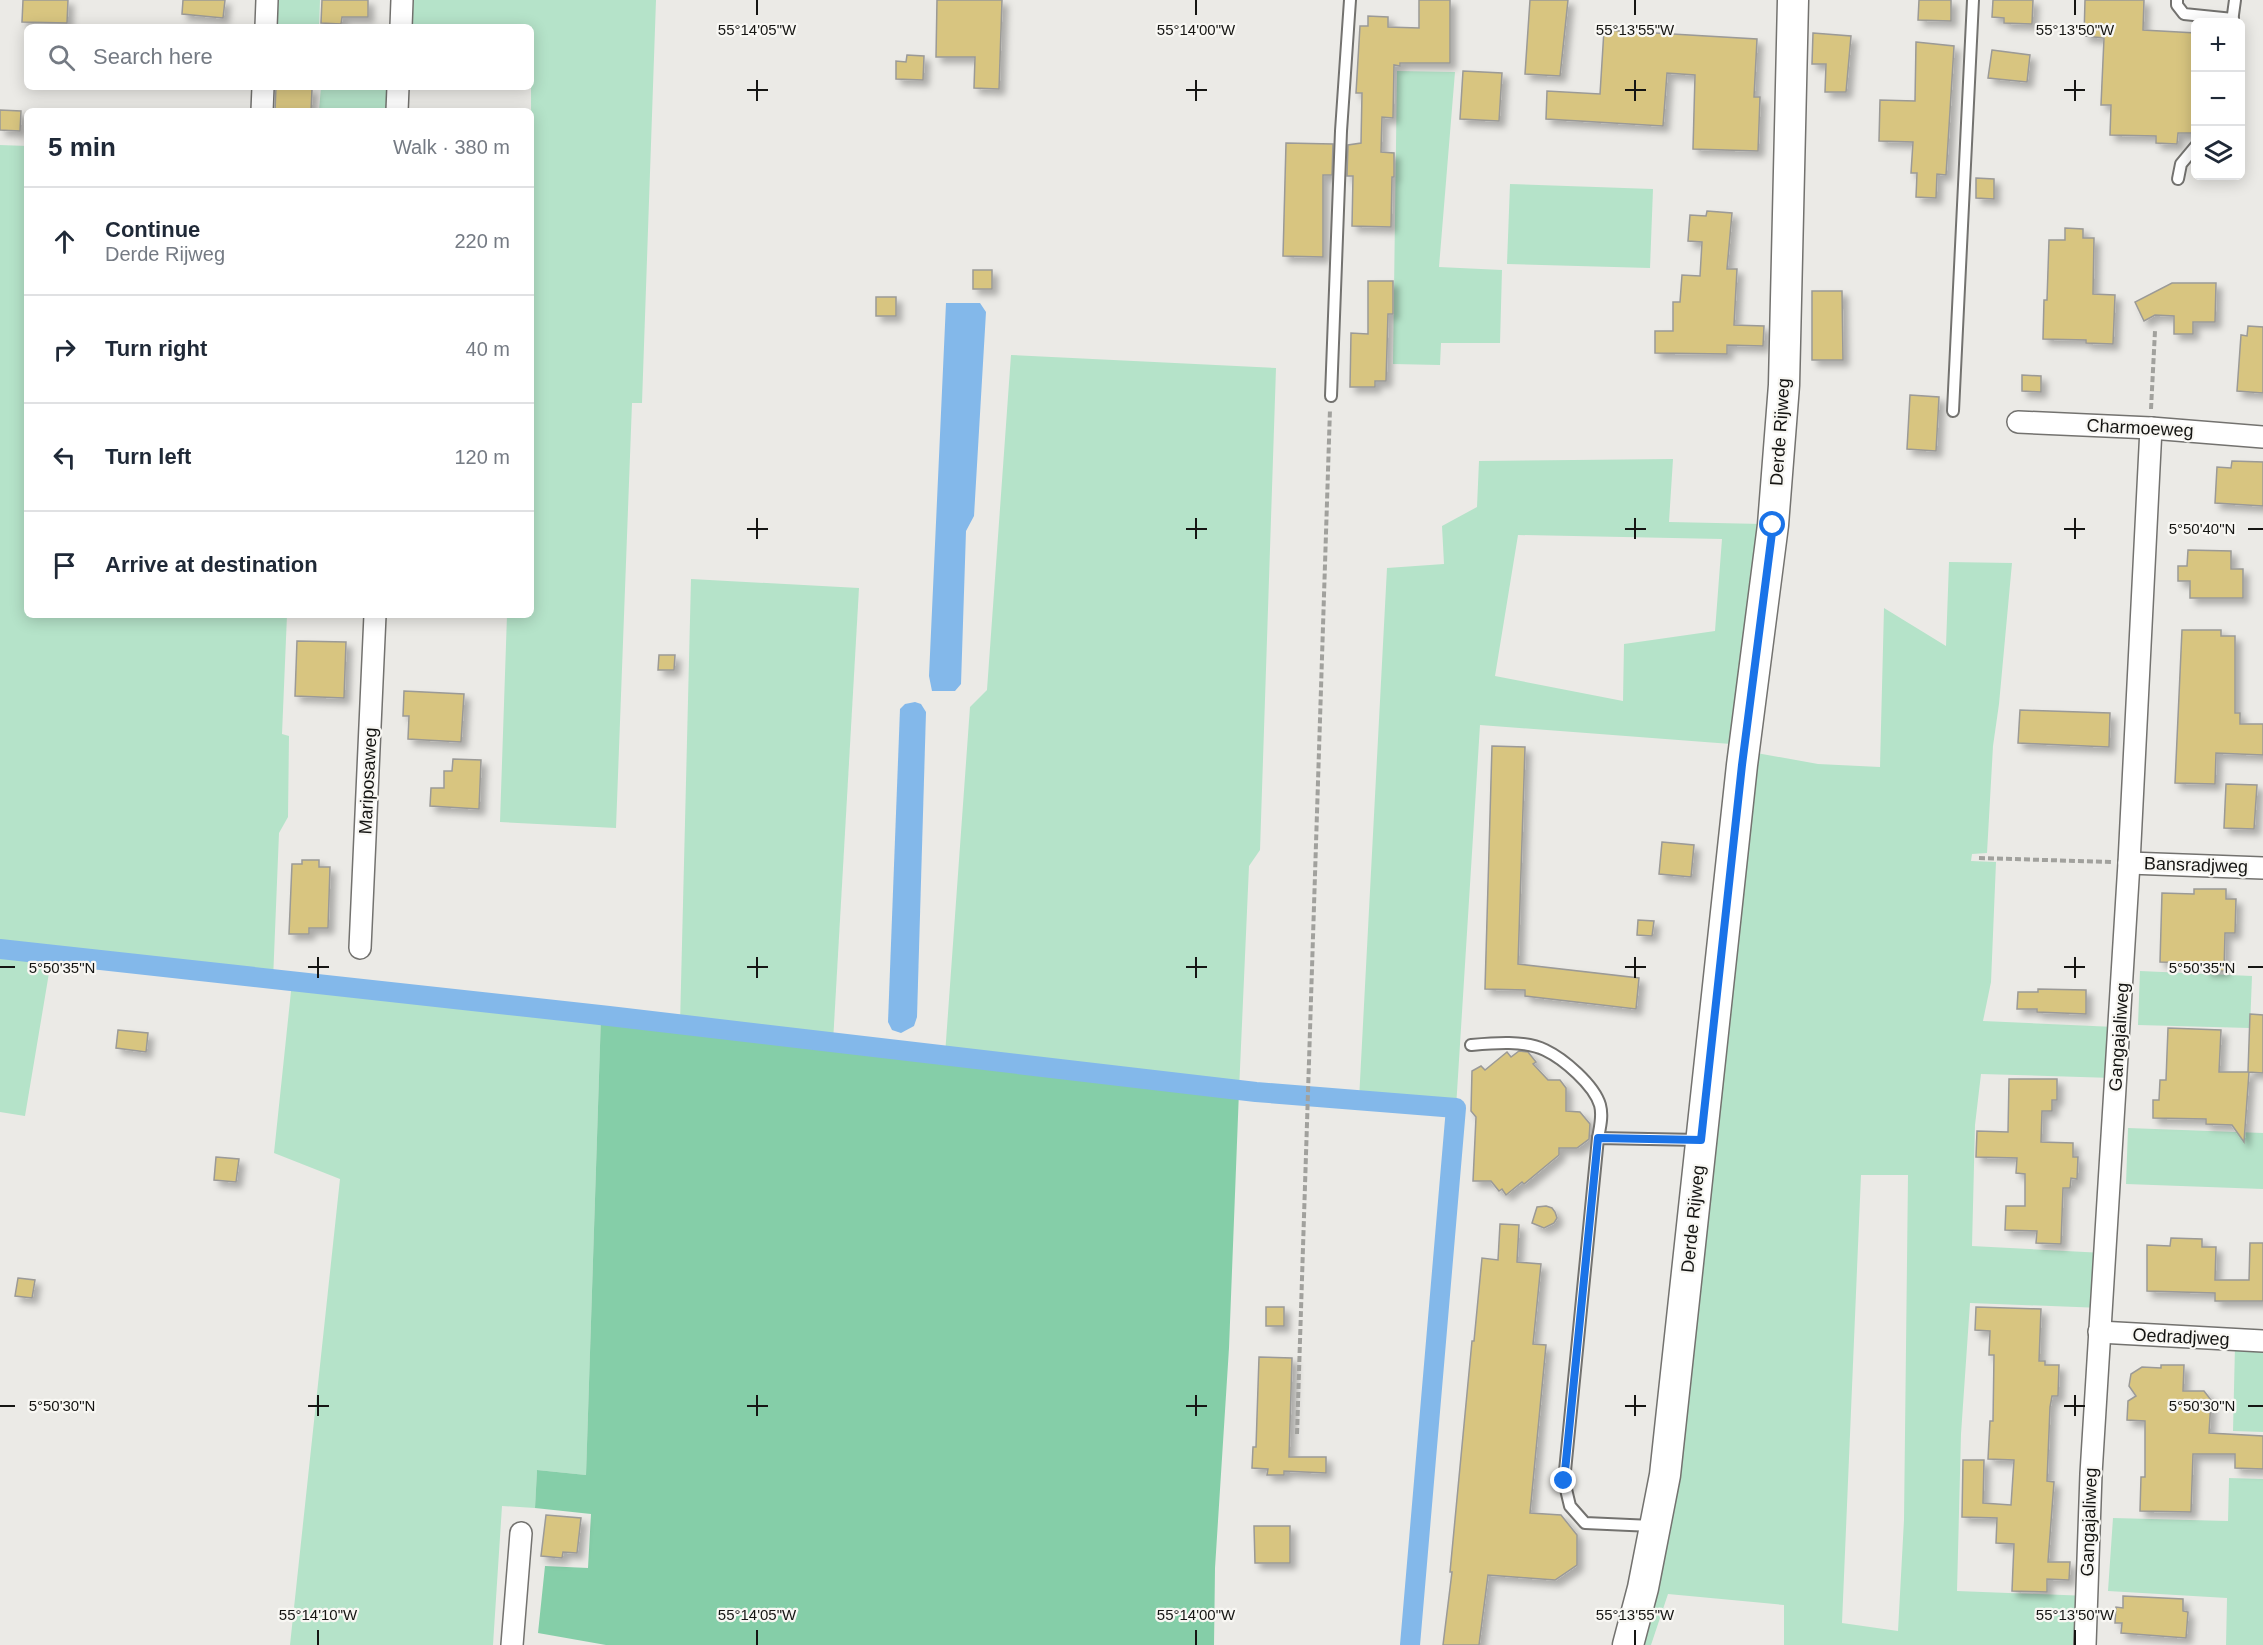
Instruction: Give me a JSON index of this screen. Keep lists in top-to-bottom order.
{
  "streets": {
    "street": [
      "Charmoeweg",
      "Derde Rijweg",
      "Mariposaweg",
      "Bansradjweg",
      "Gangajaliweg",
      "Oedradjweg"
    ]
  },
  "crossings": [
    ["Charmoeweg", "Gangajaliweg"],
    ["Bansradjweg", "Gangajaliweg"],
    ["Gangajaliweg", "Oedradjweg"]
  ],
  "page": {
    "map_buttons": ["+", "−"],
    "search": "Search here",
    "heading": ["5 min", "Walk · 380 m"],
    "list": [
      ["Continue", "Derde Rijweg", "220 m"],
      ["Turn right", "40 m"],
      ["Turn left", "120 m"],
      "Arrive at destination"
    ]
  },
  "coordinates": [
    "55°14'05\"W",
    "55°14'00\"W",
    "55°13'55\"W",
    "55°13'50\"W",
    "5°50'40\"N",
    "5°50'35\"N",
    "5°50'30\"N",
    "55°14'10\"W"
  ]
}
